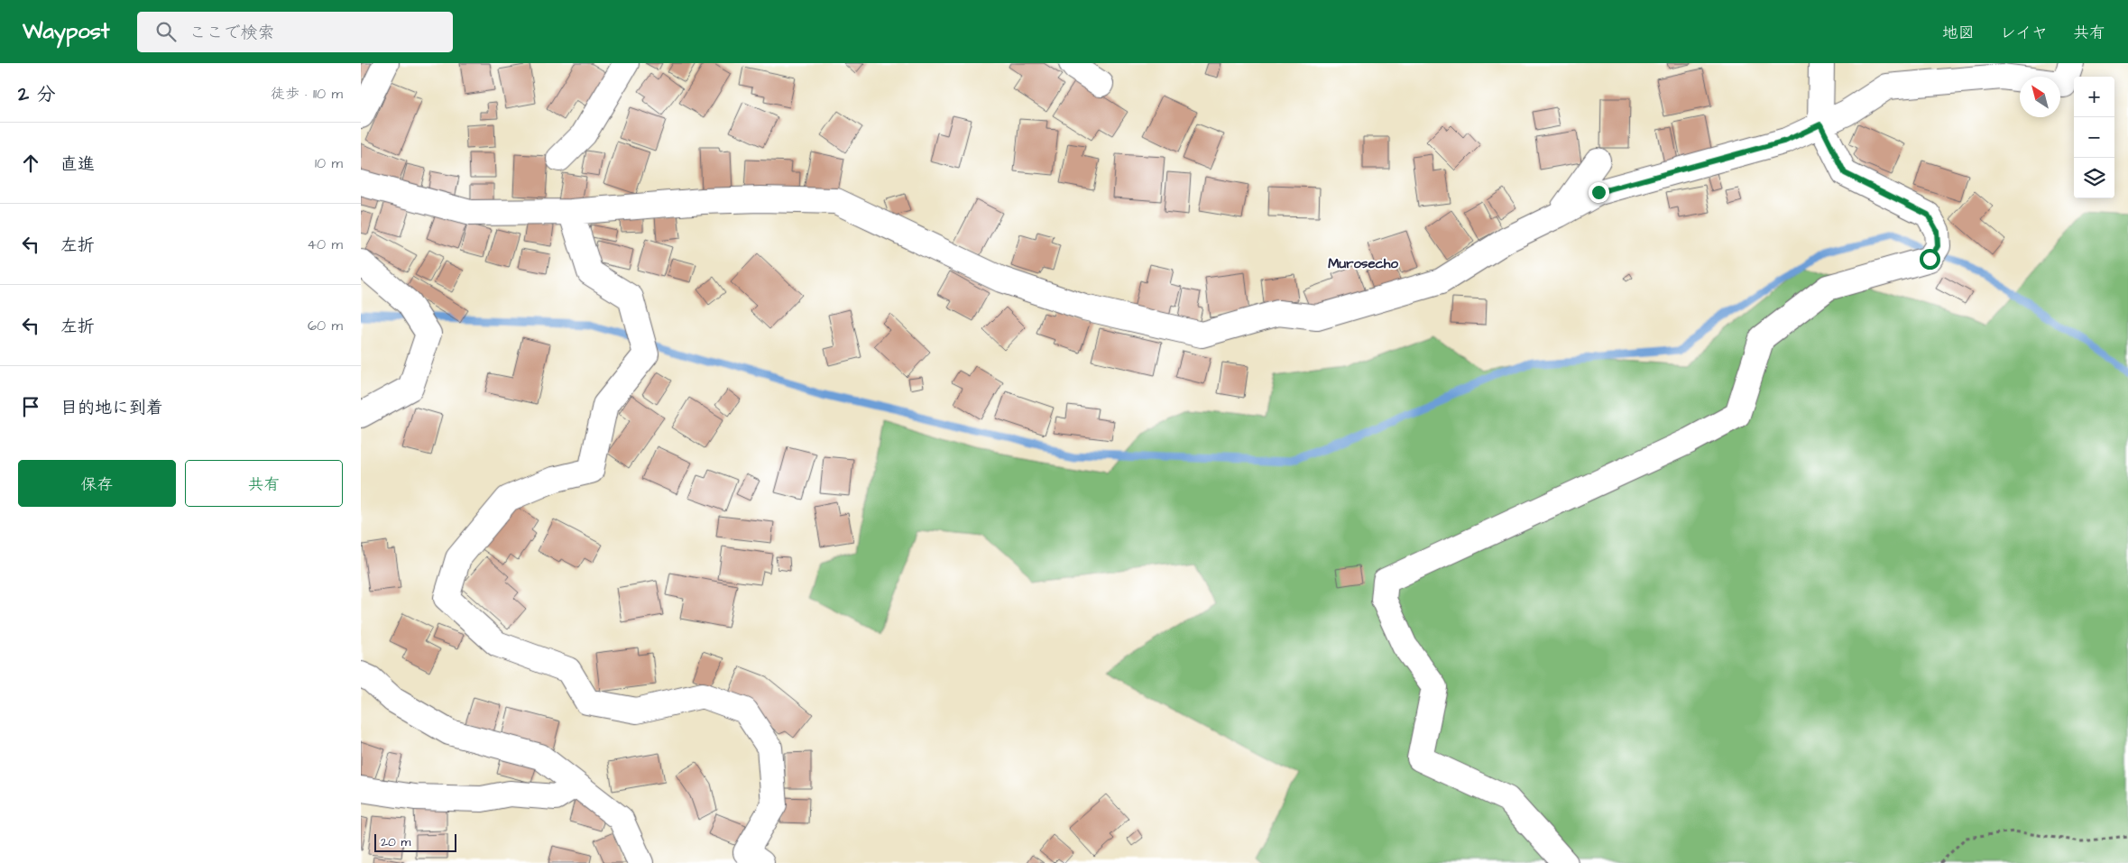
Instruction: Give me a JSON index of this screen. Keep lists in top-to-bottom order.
{
  "districts": ["Murosecho"],
  "scale_bar": "20 m",
  "north": "top left",
  "page": {
    "header": "Waypost",
    "search": "ここで検索",
    "nav": ["地図", "レイヤ", "共有"],
    "heading": ["2 分", "徒歩 · 110 m"],
    "map_buttons": ["+", "−"],
    "list": [
      ["直進", "10 m"],
      ["左折", "40 m"],
      ["左折", "60 m"],
      "目的地に到着"
    ],
    "buttons": ["保存", "共有"],
    "scale": "20 m"
  }
}
